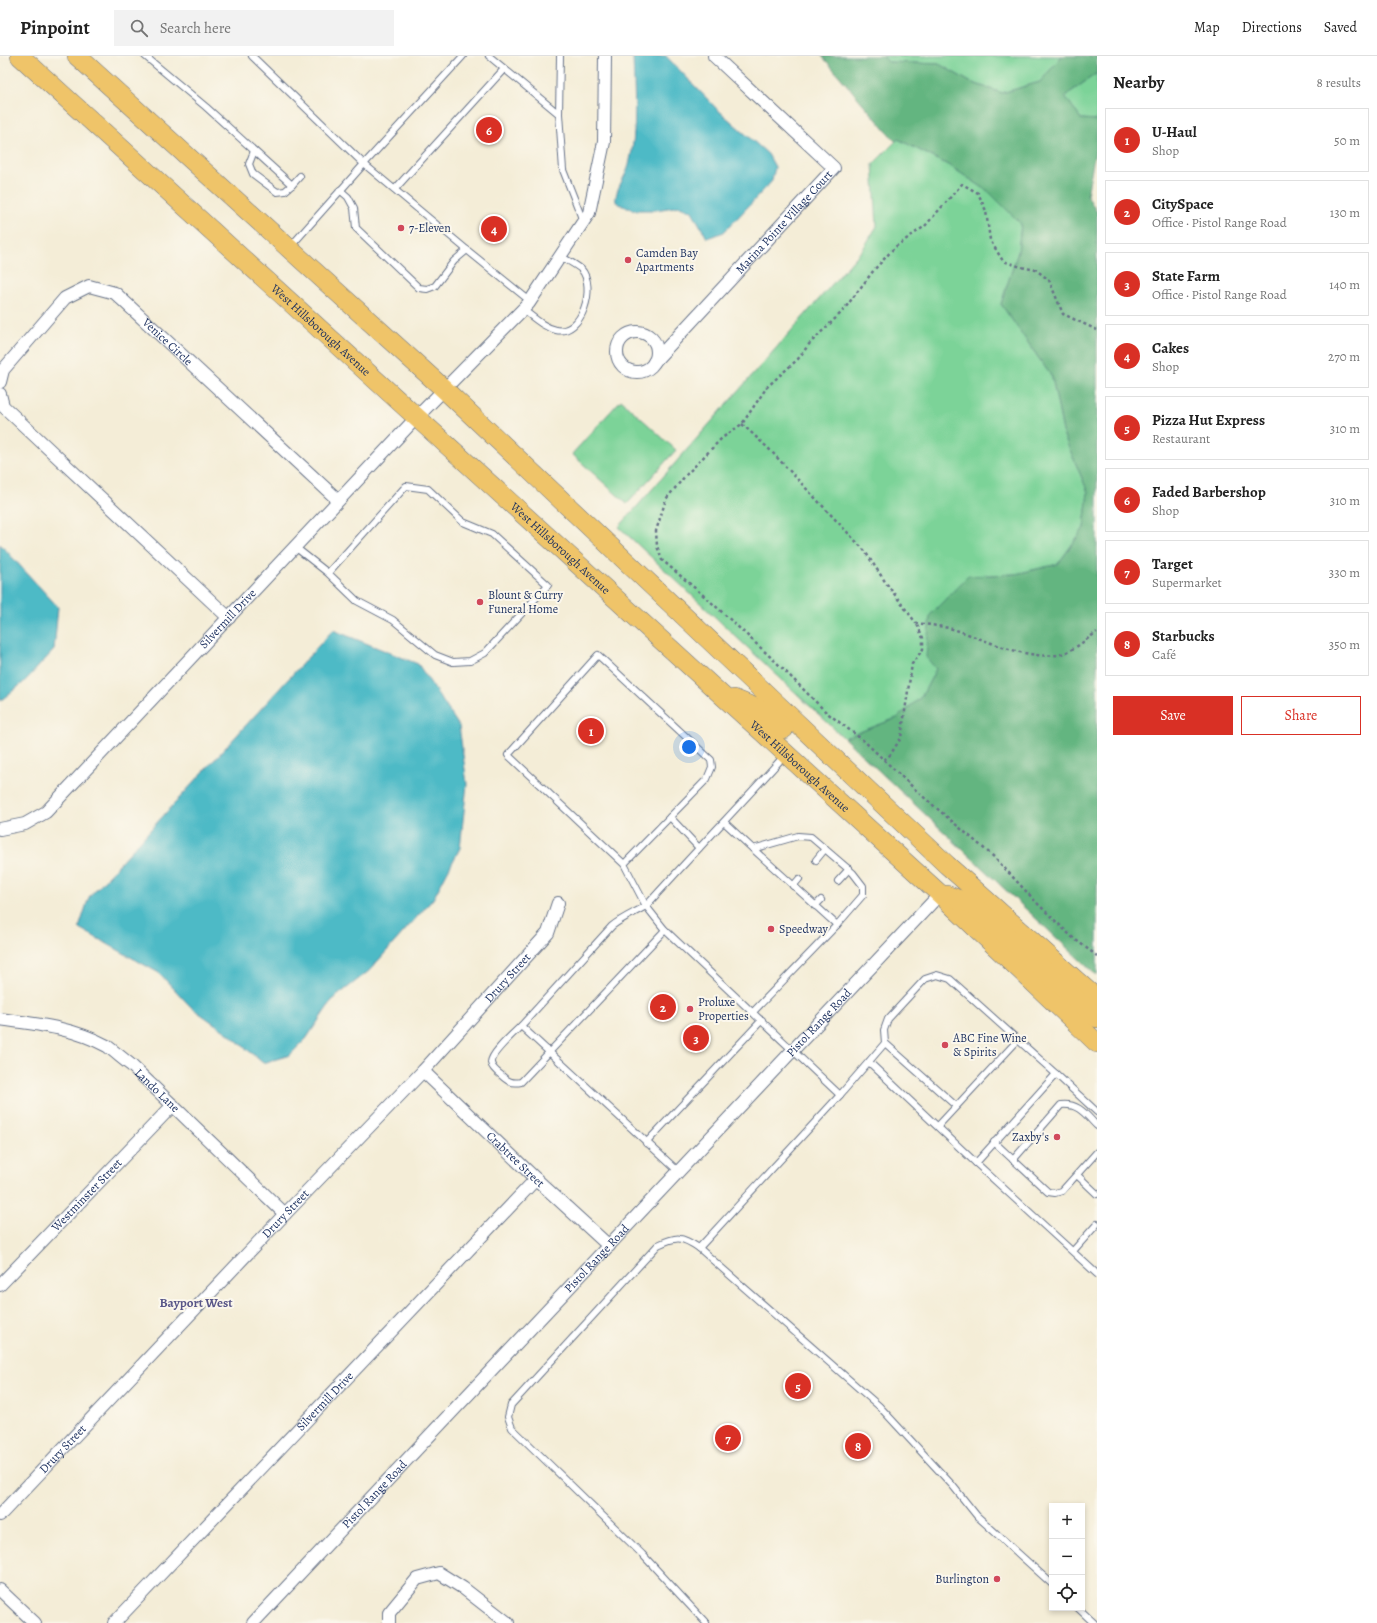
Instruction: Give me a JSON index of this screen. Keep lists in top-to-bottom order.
{
  "streets": {
    "main road": ["West Hillsborough Avenue"],
    "street": [
      "Marina Pointe Village Court",
      "Venice Circle",
      "Silvermill Drive",
      "Drury Street",
      "Pistol Range Road",
      "Lando Lane",
      "Crabtree Street",
      "Westminster Street"
    ]
  },
  "crossings": [
    ["West Hillsborough Avenue", "Silvermill Drive"],
    ["West Hillsborough Avenue", "Pistol Range Road"],
    ["Venice Circle", "Silvermill Drive"],
    ["Silvermill Drive", "Crabtree Street"],
    ["Drury Street", "Lando Lane"],
    ["Drury Street", "Crabtree Street"],
    ["Pistol Range Road", "Crabtree Street"],
    ["Lando Lane", "Westminster Street"]
  ],
  "districts": ["Bayport West"],
  "places": [
    "7-Eleven",
    "Camden Bay Apartments",
    "Blount & Curry Funeral Home",
    "Speedway",
    "Proluxe Properties",
    "ABC Fine Wine & Spirits",
    "Zaxby's",
    "Burlington"
  ],
  "page": {
    "header": "Pinpoint",
    "search": "Search here",
    "nav": ["Map", "Directions", "Saved"],
    "heading": ["Nearby", "8 results"],
    "list": [
      {
        "mark": "1",
        "name": "U-Haul",
        "note": "Shop",
        "value": "50 m"
      },
      {
        "mark": "2",
        "name": "CitySpace",
        "note": "Office · Pistol Range Road",
        "value": "130 m"
      },
      {
        "mark": "3",
        "name": "State Farm",
        "note": "Office · Pistol Range Road",
        "value": "140 m"
      },
      {
        "mark": "4",
        "name": "Cakes",
        "note": "Shop",
        "value": "270 m"
      },
      {
        "mark": "5",
        "name": "Pizza Hut Express",
        "note": "Restaurant",
        "value": "310 m"
      },
      {
        "mark": "6",
        "name": "Faded Barbershop",
        "note": "Shop",
        "value": "310 m"
      },
      {
        "mark": "7",
        "name": "Target",
        "note": "Supermarket",
        "value": "330 m"
      },
      {
        "mark": "8",
        "name": "Starbucks",
        "note": "Café",
        "value": "350 m"
      }
    ],
    "pins": [
      "6",
      "4",
      "1",
      "2",
      "3",
      "5",
      "7",
      "8"
    ],
    "buttons": ["Save", "Share"],
    "map_buttons": ["+", "−"]
  }
}
